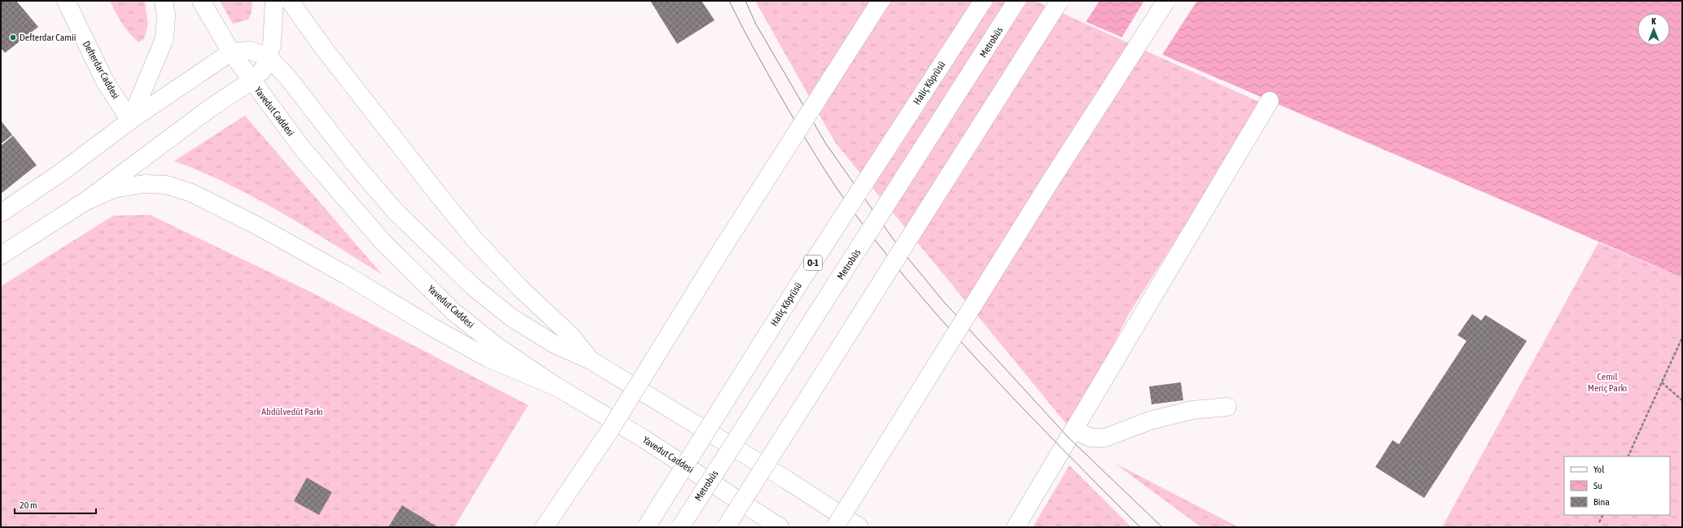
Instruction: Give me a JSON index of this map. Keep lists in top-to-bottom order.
{
  "streets": {
    "main road": [
      "Metrobüs",
      "Defterdar Caddesi",
      "Haliç Köprüsü",
      "Yavedut Caddesi",
      "O-1"
    ]
  },
  "parks": ["Cemil Meriç Parkı", "Abdülvedüt Parkı"],
  "places": ["Defterdar Camii"],
  "legend": ["Yol", "Su", "Bina"],
  "scale_bar": "20 m",
  "north": "top"
}
